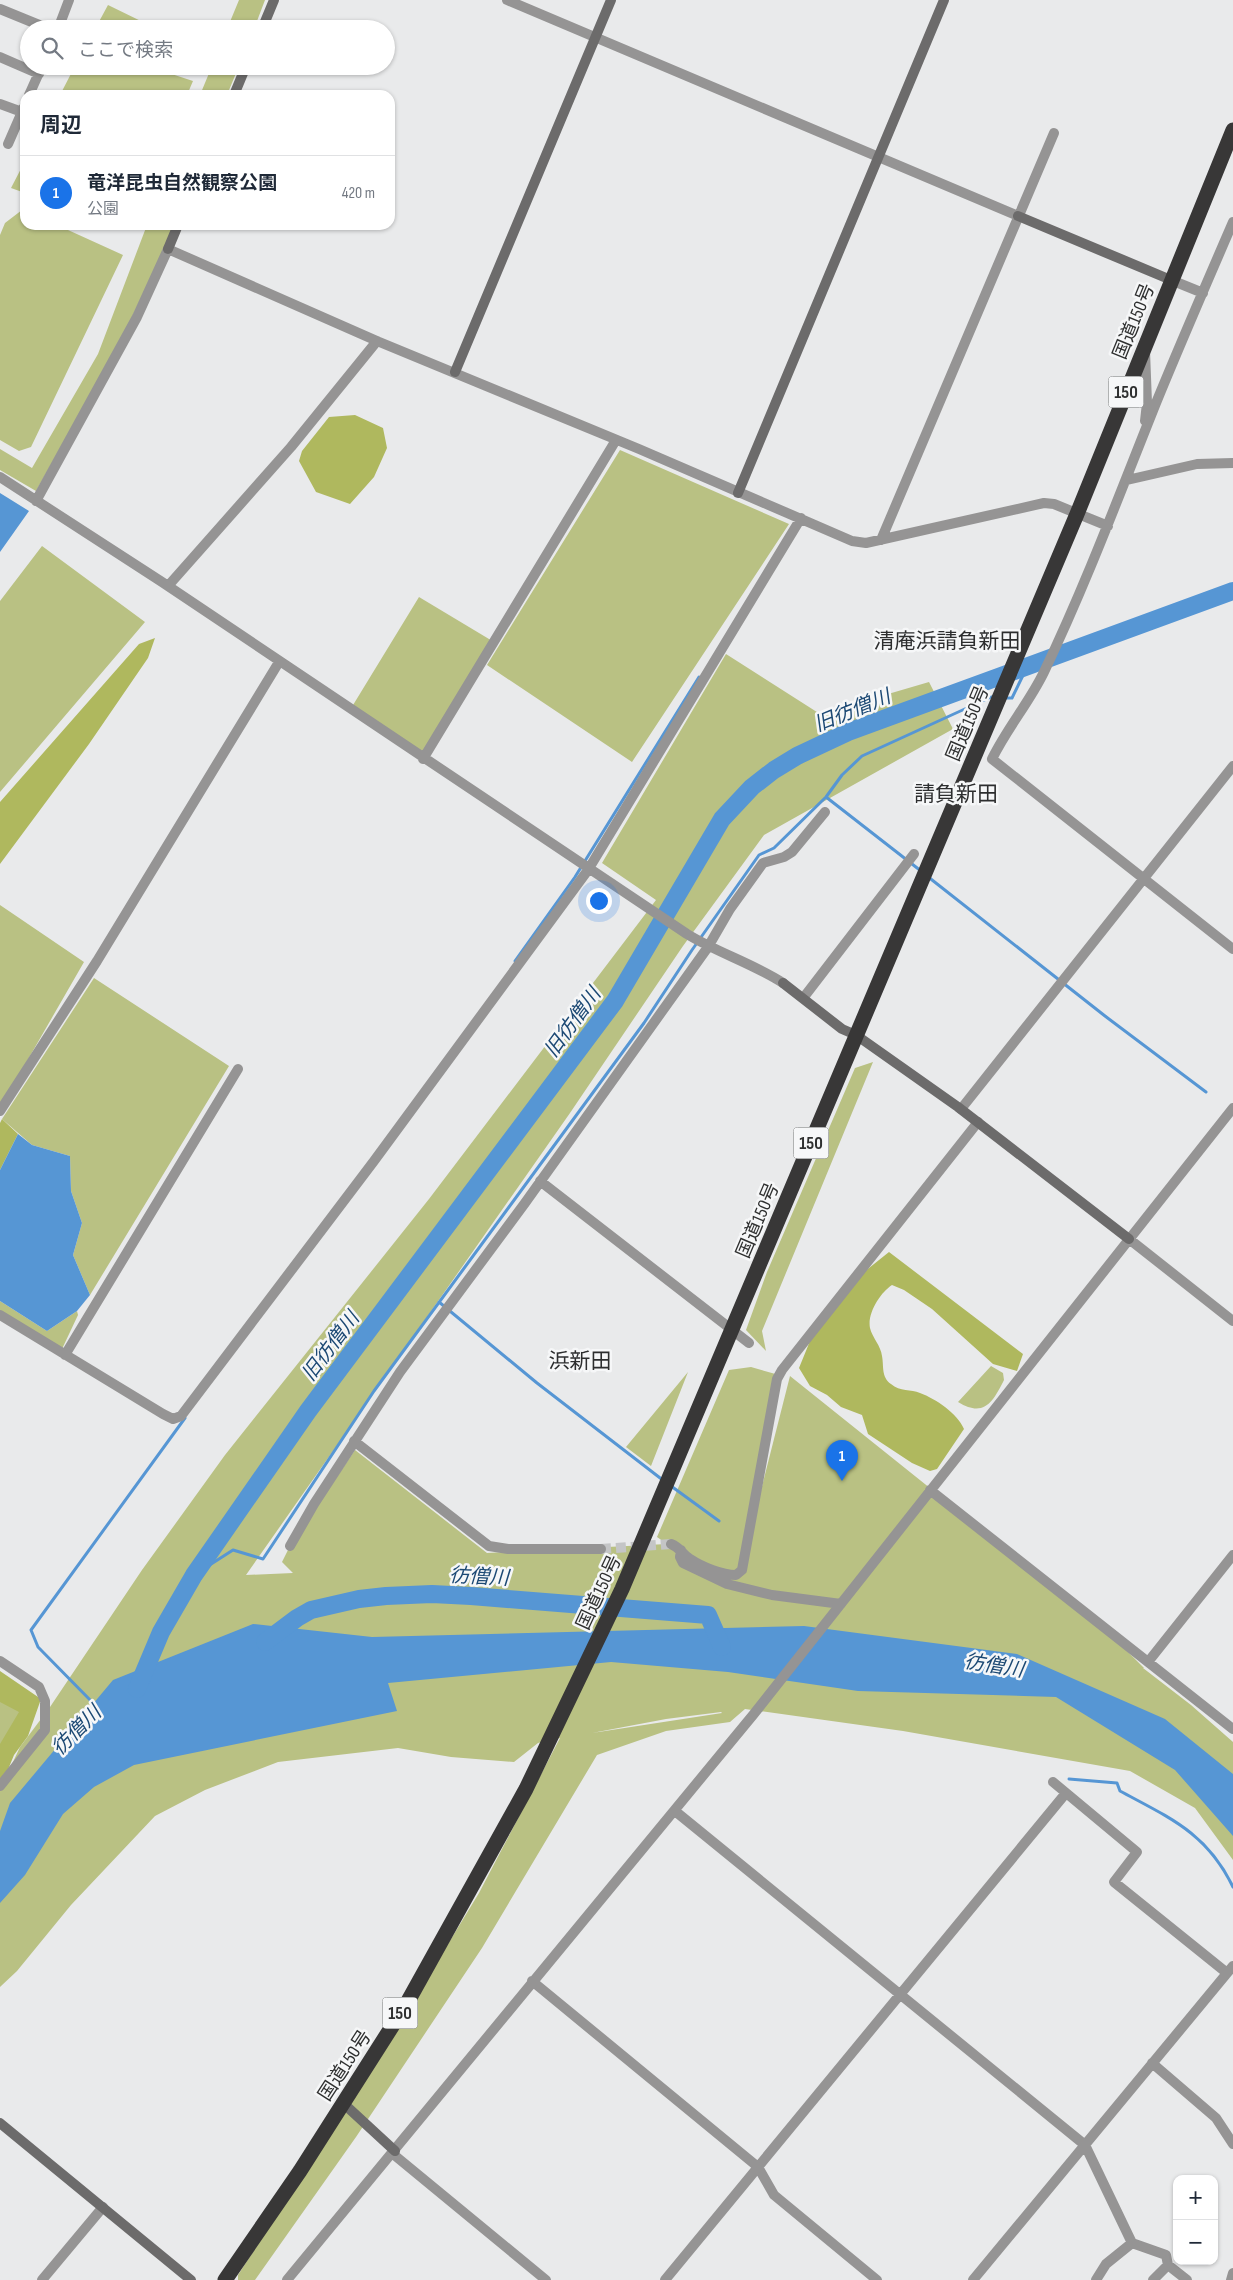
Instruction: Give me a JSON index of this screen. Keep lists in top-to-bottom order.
{
  "streets": {
    "highway": ["国道150号", "150"]
  },
  "districts": ["清庵浜請負新田", "請負新田", "浜新田"],
  "water": ["旧彷僧川", "彷僧川"],
  "page": {
    "search": "ここで検索",
    "heading": "周辺",
    "list": [
      {
        "mark": "1",
        "name": "竜洋昆虫自然観察公園",
        "note": "公園",
        "value": "420 m"
      }
    ],
    "pins": "1",
    "map_buttons": ["+", "−"]
  }
}
